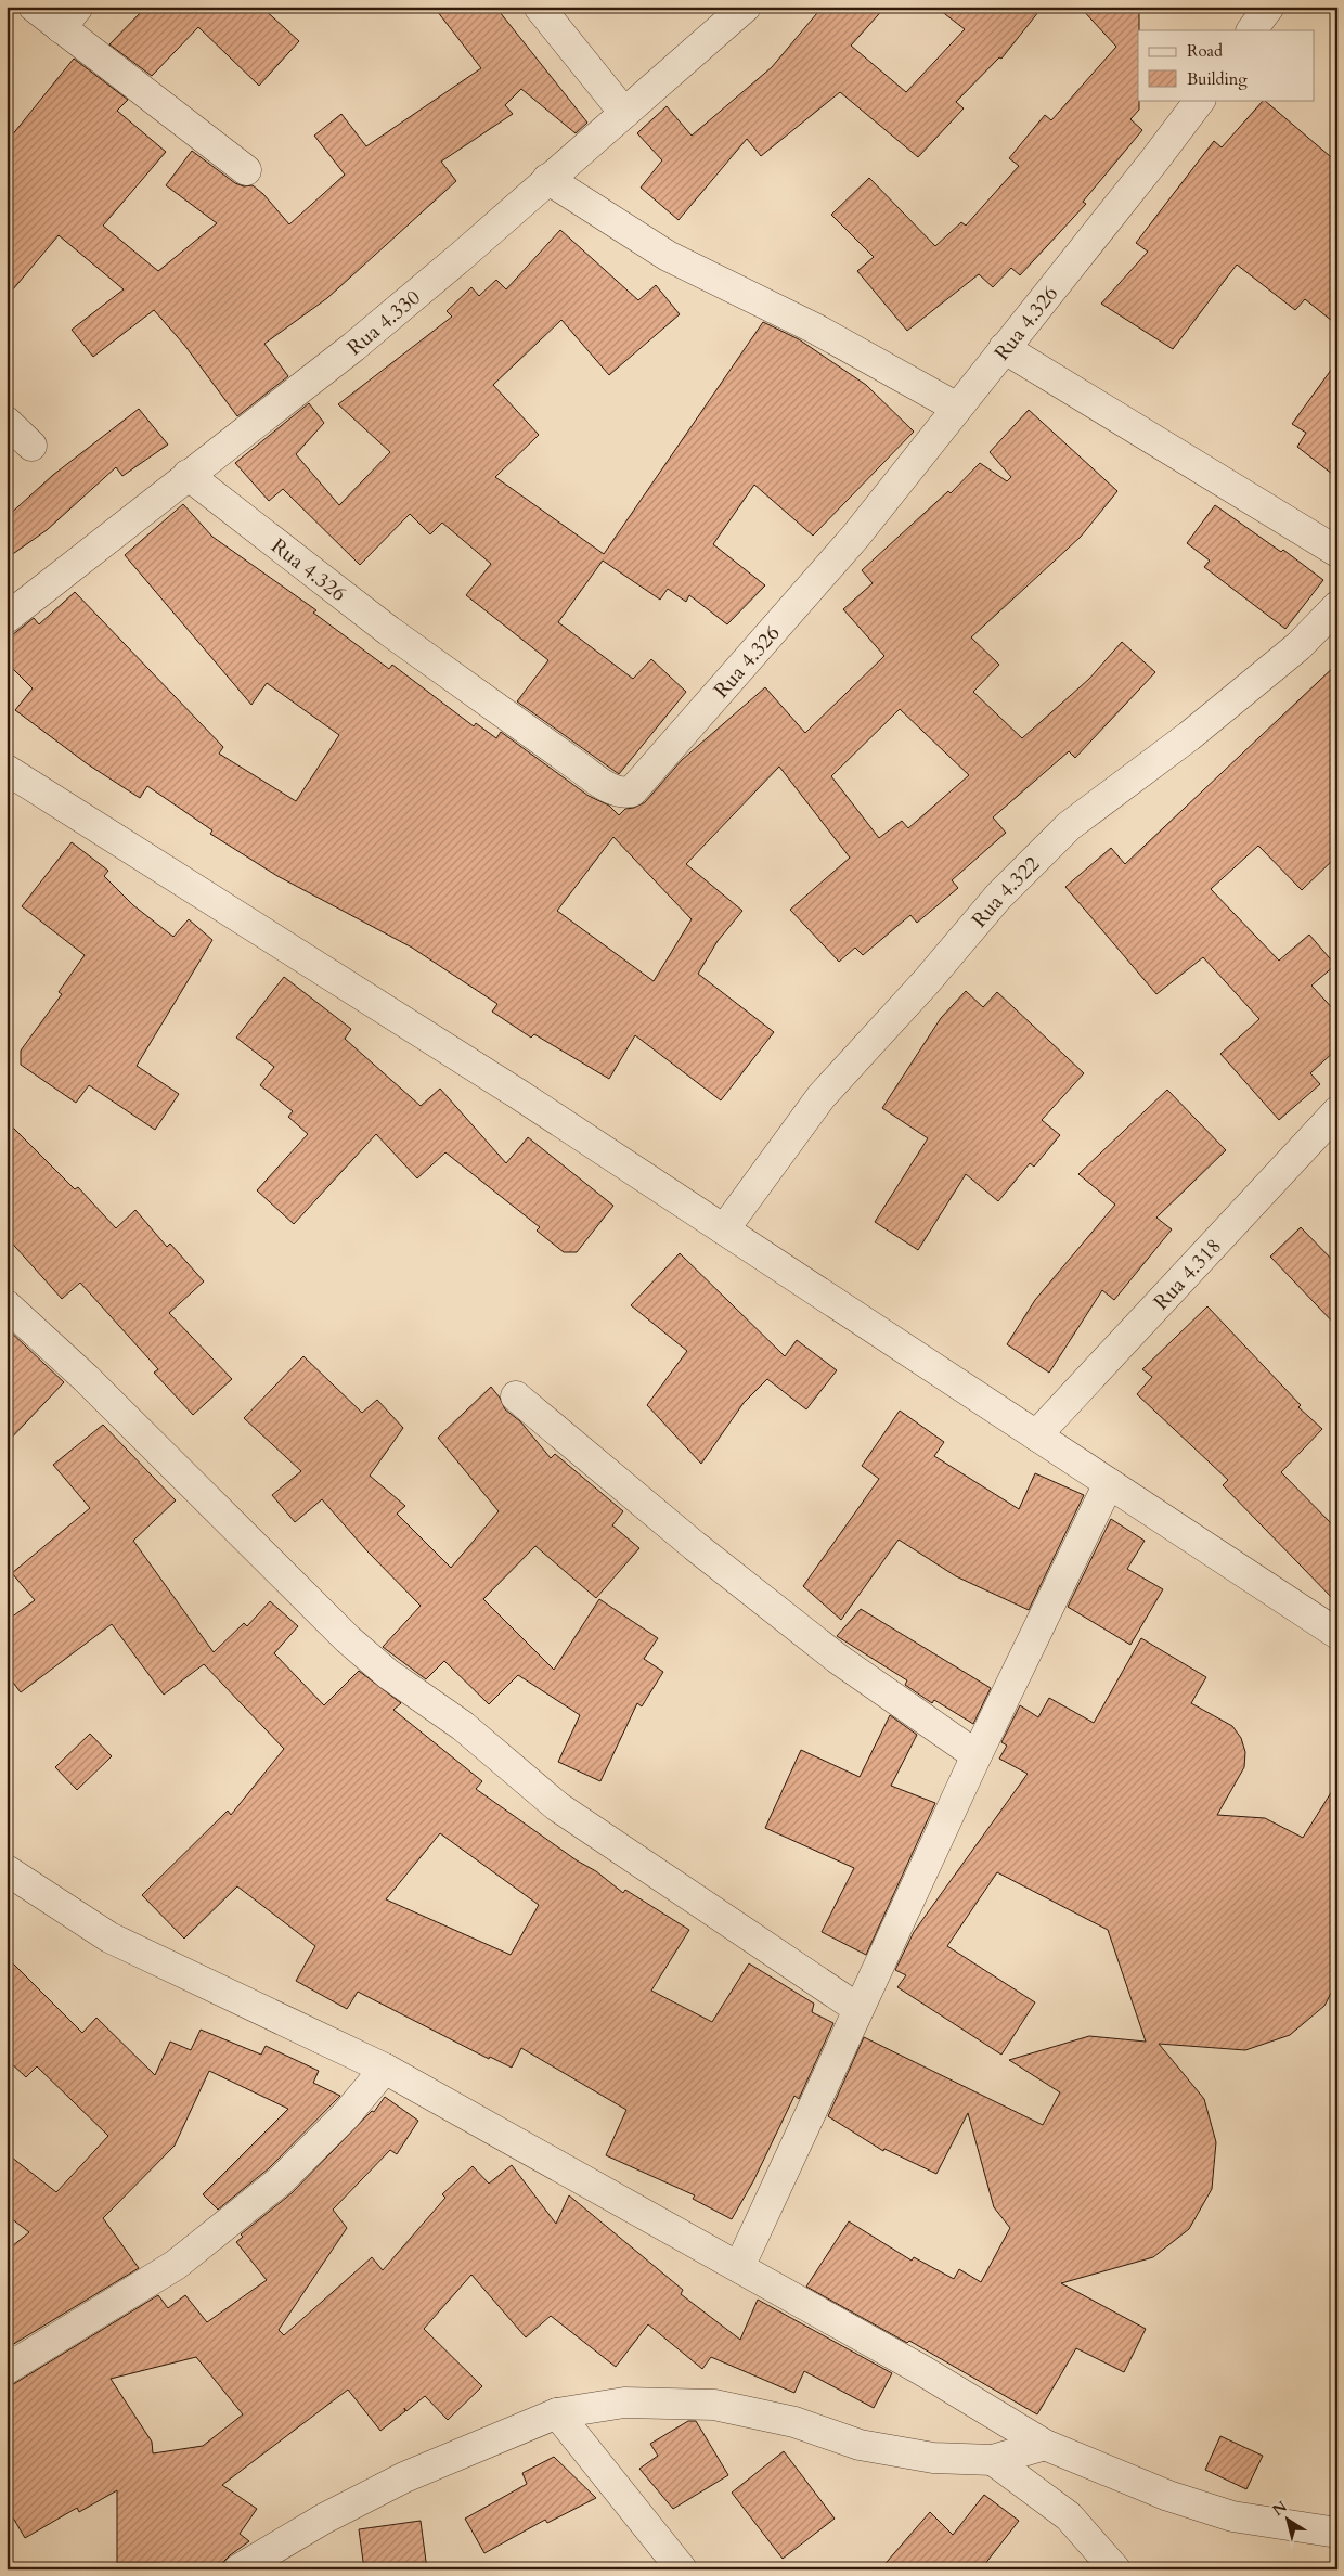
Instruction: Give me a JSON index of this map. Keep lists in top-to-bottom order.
{
  "streets": {
    "street": [
      "Rua 4.330",
      "Rua 4.326",
      "Rua 4.322",
      "Rua 4.318"
    ]
  },
  "crossings": [
    ["Rua 4.330", "Rua 4.326"]
  ],
  "legend": ["Road", "Building"],
  "north": "top left"
}
